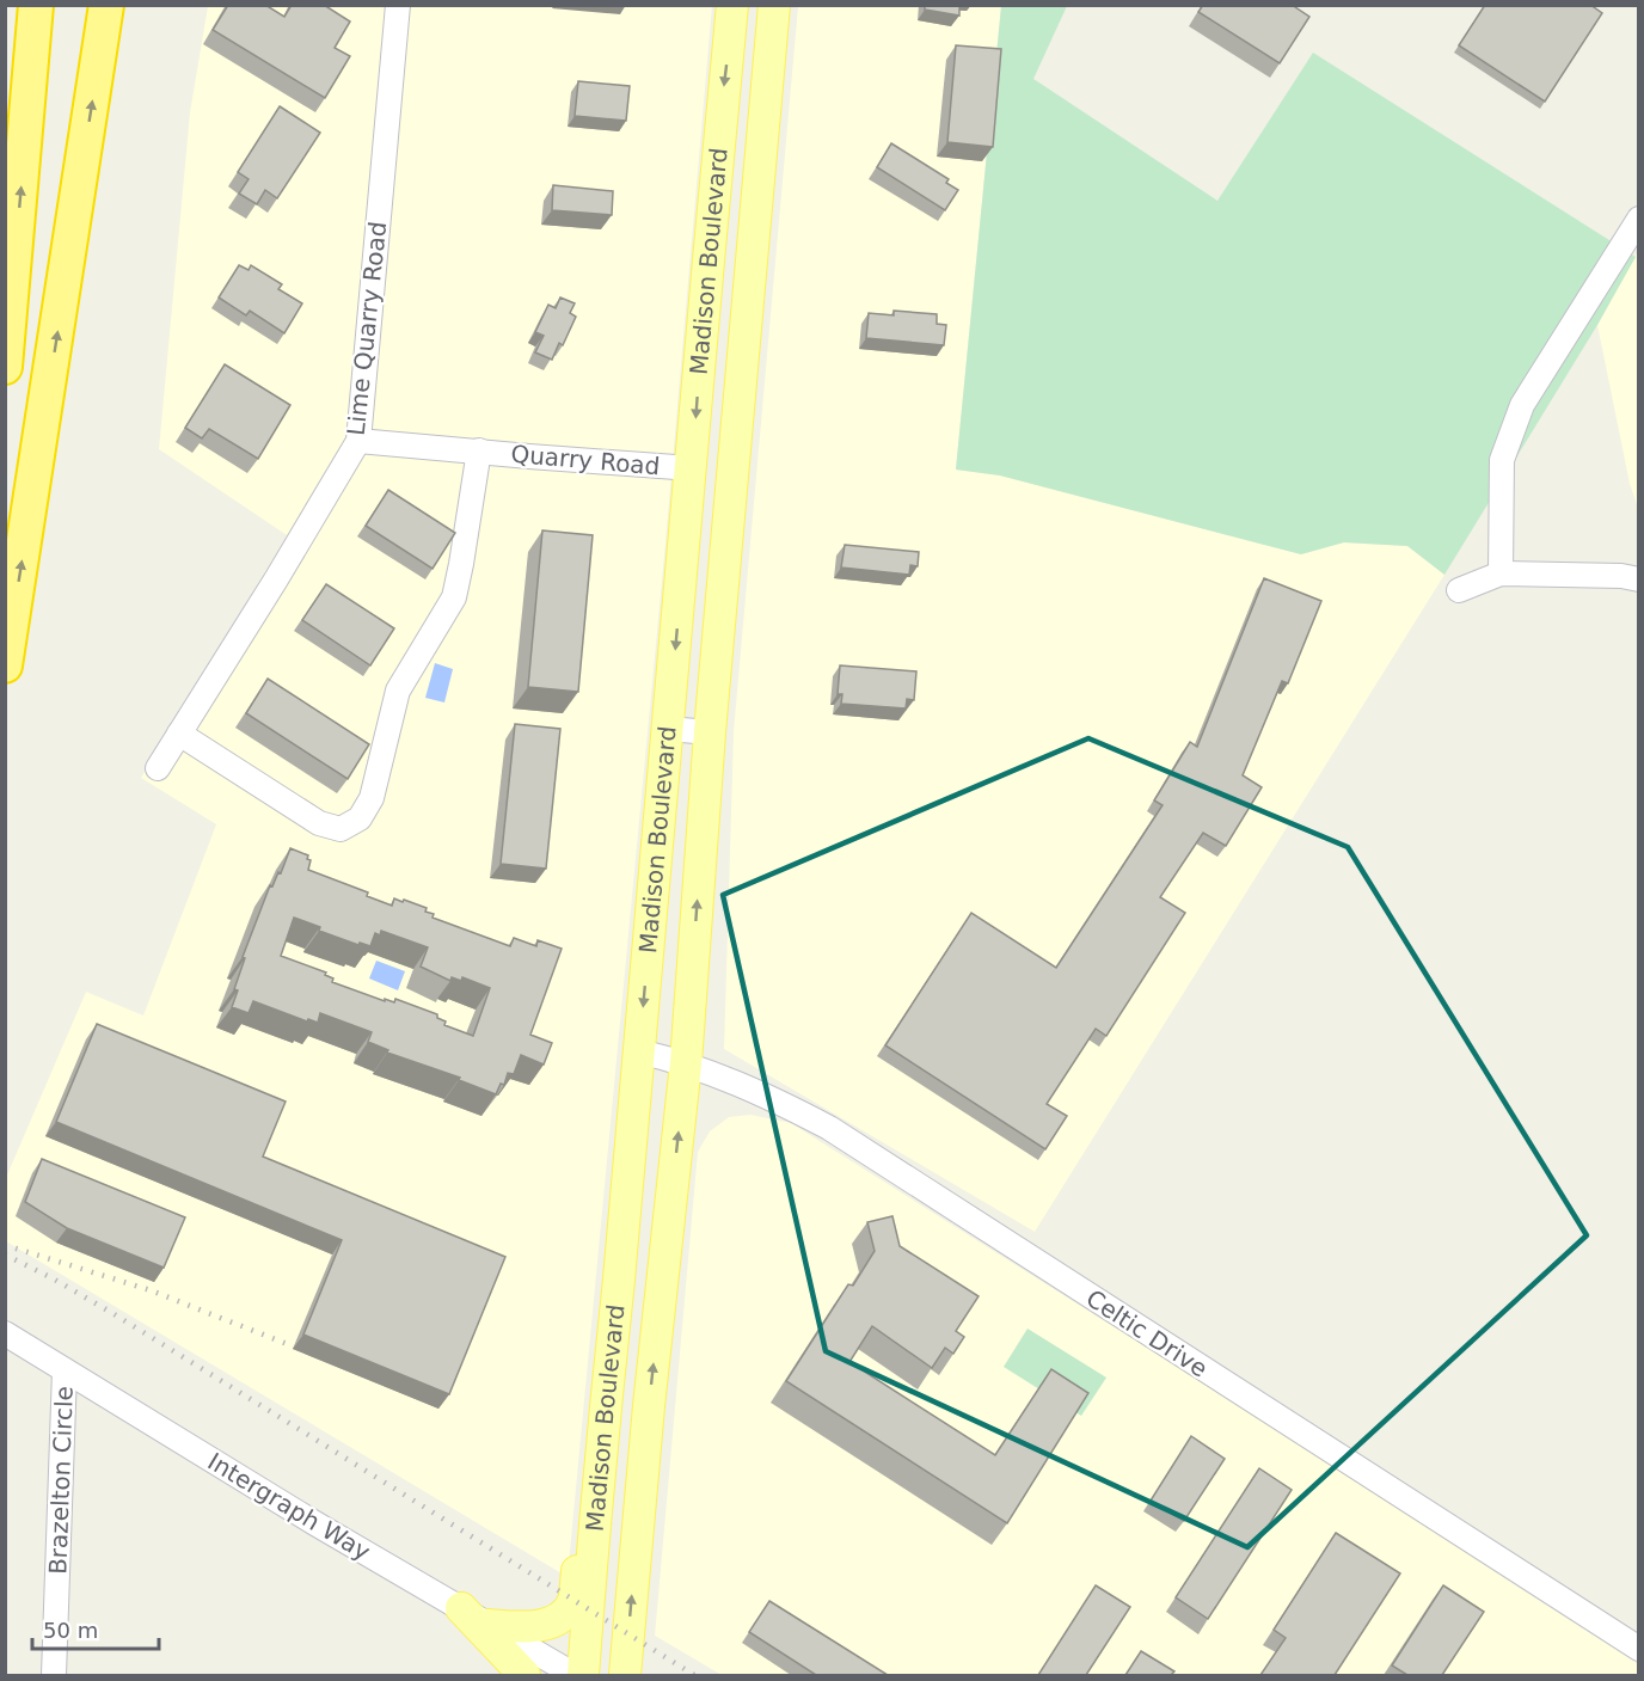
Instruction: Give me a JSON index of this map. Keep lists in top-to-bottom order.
{
  "streets": {
    "main road": ["Madison Boulevard"],
    "street": [
      "Lime Quarry Road",
      "Quarry Road",
      "Celtic Drive",
      "Brazelton Circle",
      "Intergraph Way"
    ]
  },
  "crossings": [
    ["Madison Boulevard", "Quarry Road"],
    ["Madison Boulevard", "Celtic Drive"],
    ["Lime Quarry Road", "Quarry Road"],
    ["Brazelton Circle", "Intergraph Way"]
  ],
  "scale_bar": "50 m"
}
